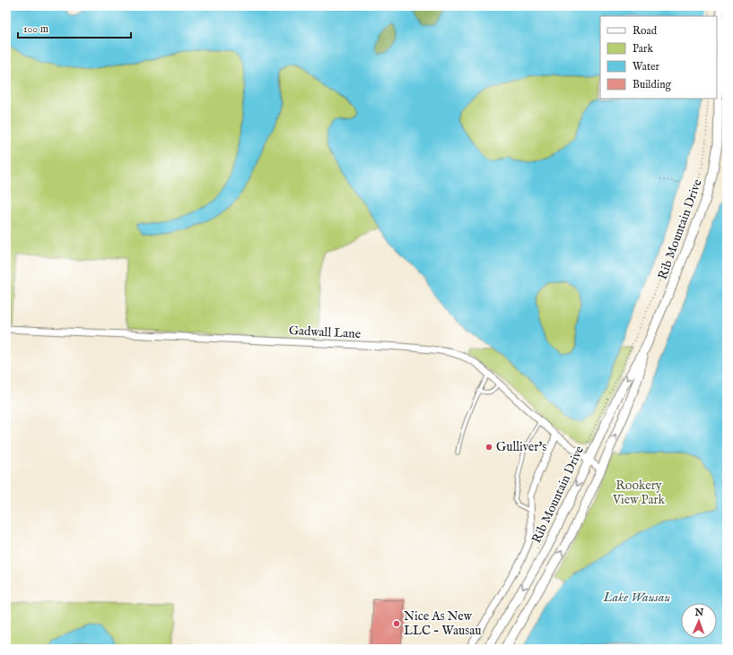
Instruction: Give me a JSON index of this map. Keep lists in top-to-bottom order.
{
  "streets": {
    "main road": ["Rib Mountain Drive"],
    "street": ["Gadwall Lane"]
  },
  "crossings": [
    ["Rib Mountain Drive", "Gadwall Lane"]
  ],
  "water": ["Lake Wausau"],
  "parks": ["Rookery View Park"],
  "places": ["Gulliver's", "Nice As New LLC - Wausau"],
  "legend": [
    "Road",
    "Park",
    "Water",
    "Building"
  ],
  "scale_bar": "100 m",
  "north": "top"
}
